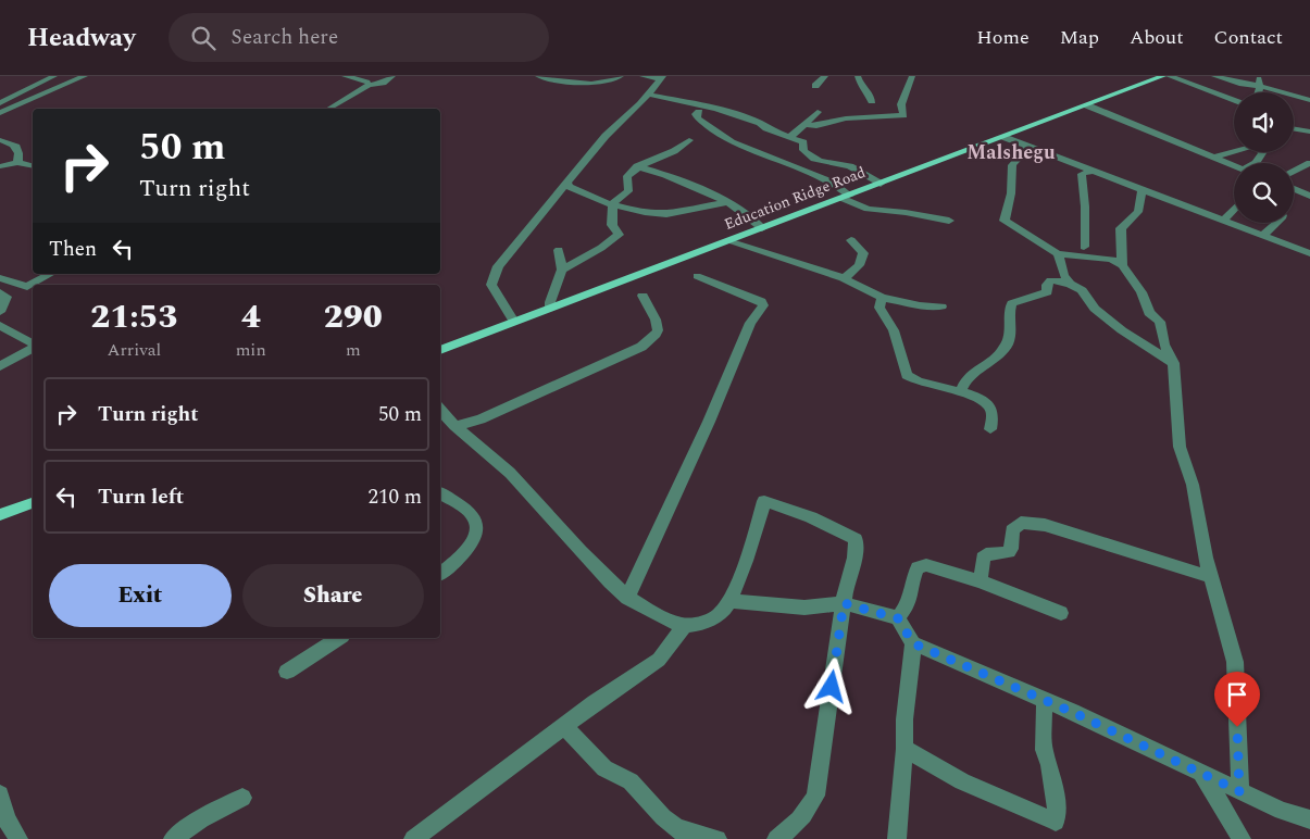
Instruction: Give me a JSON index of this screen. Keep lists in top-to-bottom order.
{
  "streets": {
    "main road": ["Education Ridge Road"]
  },
  "districts": ["Malshegu"],
  "page": {
    "header": "Headway",
    "search": "Search here",
    "nav": [
      "Home",
      "Map",
      "About",
      "Contact"
    ],
    "turn": ["50 m", "Turn right"],
    "then": "Then",
    "eta": [
      "21:53",
      "Arrival",
      "4",
      "min",
      "290",
      "m"
    ],
    "list": [
      {
        "name": "Turn right",
        "value": "50 m"
      },
      {
        "name": "Turn left",
        "value": "210 m"
      }
    ],
    "buttons": ["Exit", "Share"]
  }
}
